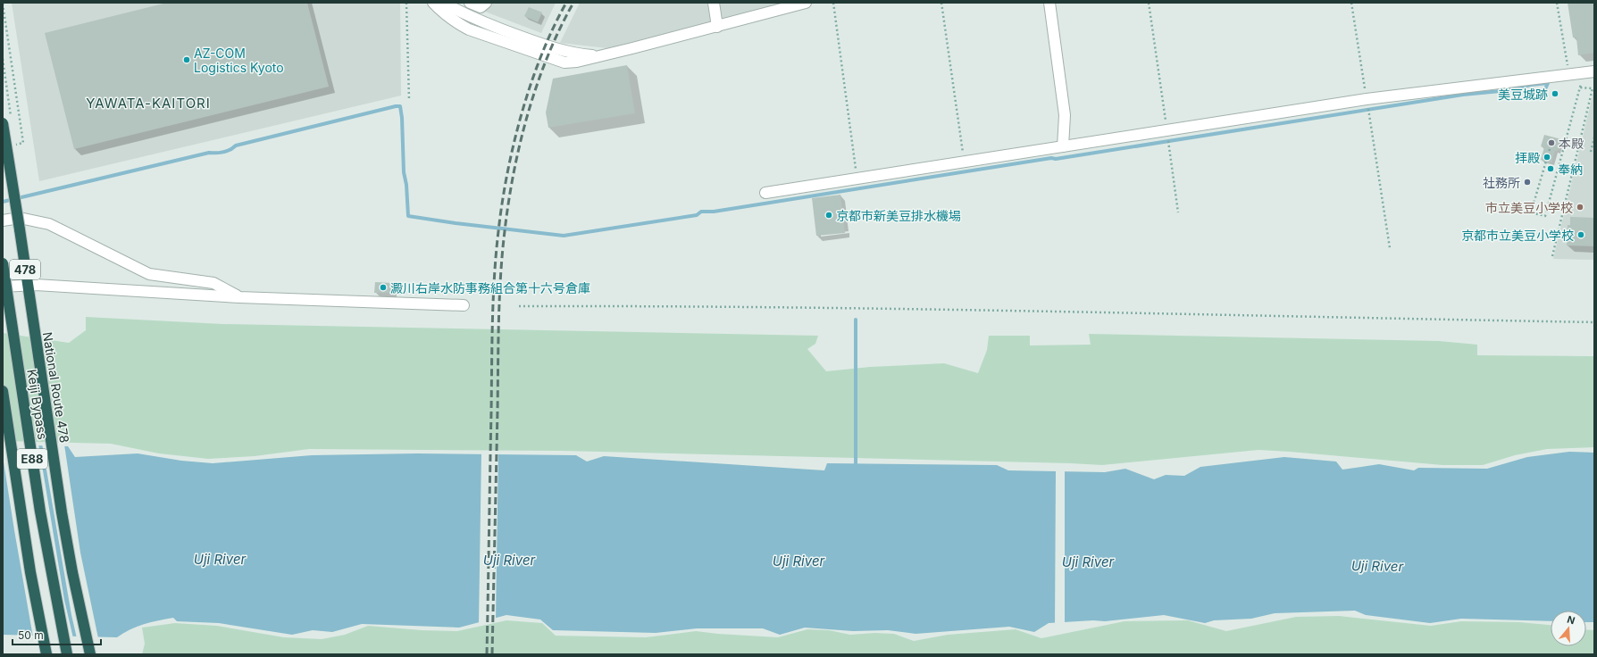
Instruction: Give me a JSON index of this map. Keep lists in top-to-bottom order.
{
  "streets": {
    "highway": [
      "478",
      "National Route 478",
      "Keiji Bypass",
      "E88"
    ]
  },
  "districts": ["YAWATA-KAITORI"],
  "water": ["Uji River"],
  "places": [
    "AZ-COM Logistics Kyoto",
    "美豆城跡",
    "本殿",
    "拝殿",
    "奉納",
    "社務所",
    "市立美豆小学校",
    "京都市新美豆排水機場",
    "京都市立美豆小学校",
    "澱川右岸水防事務組合第十六号倉庫"
  ],
  "scale_bar": "50 m",
  "north": "top"
}
